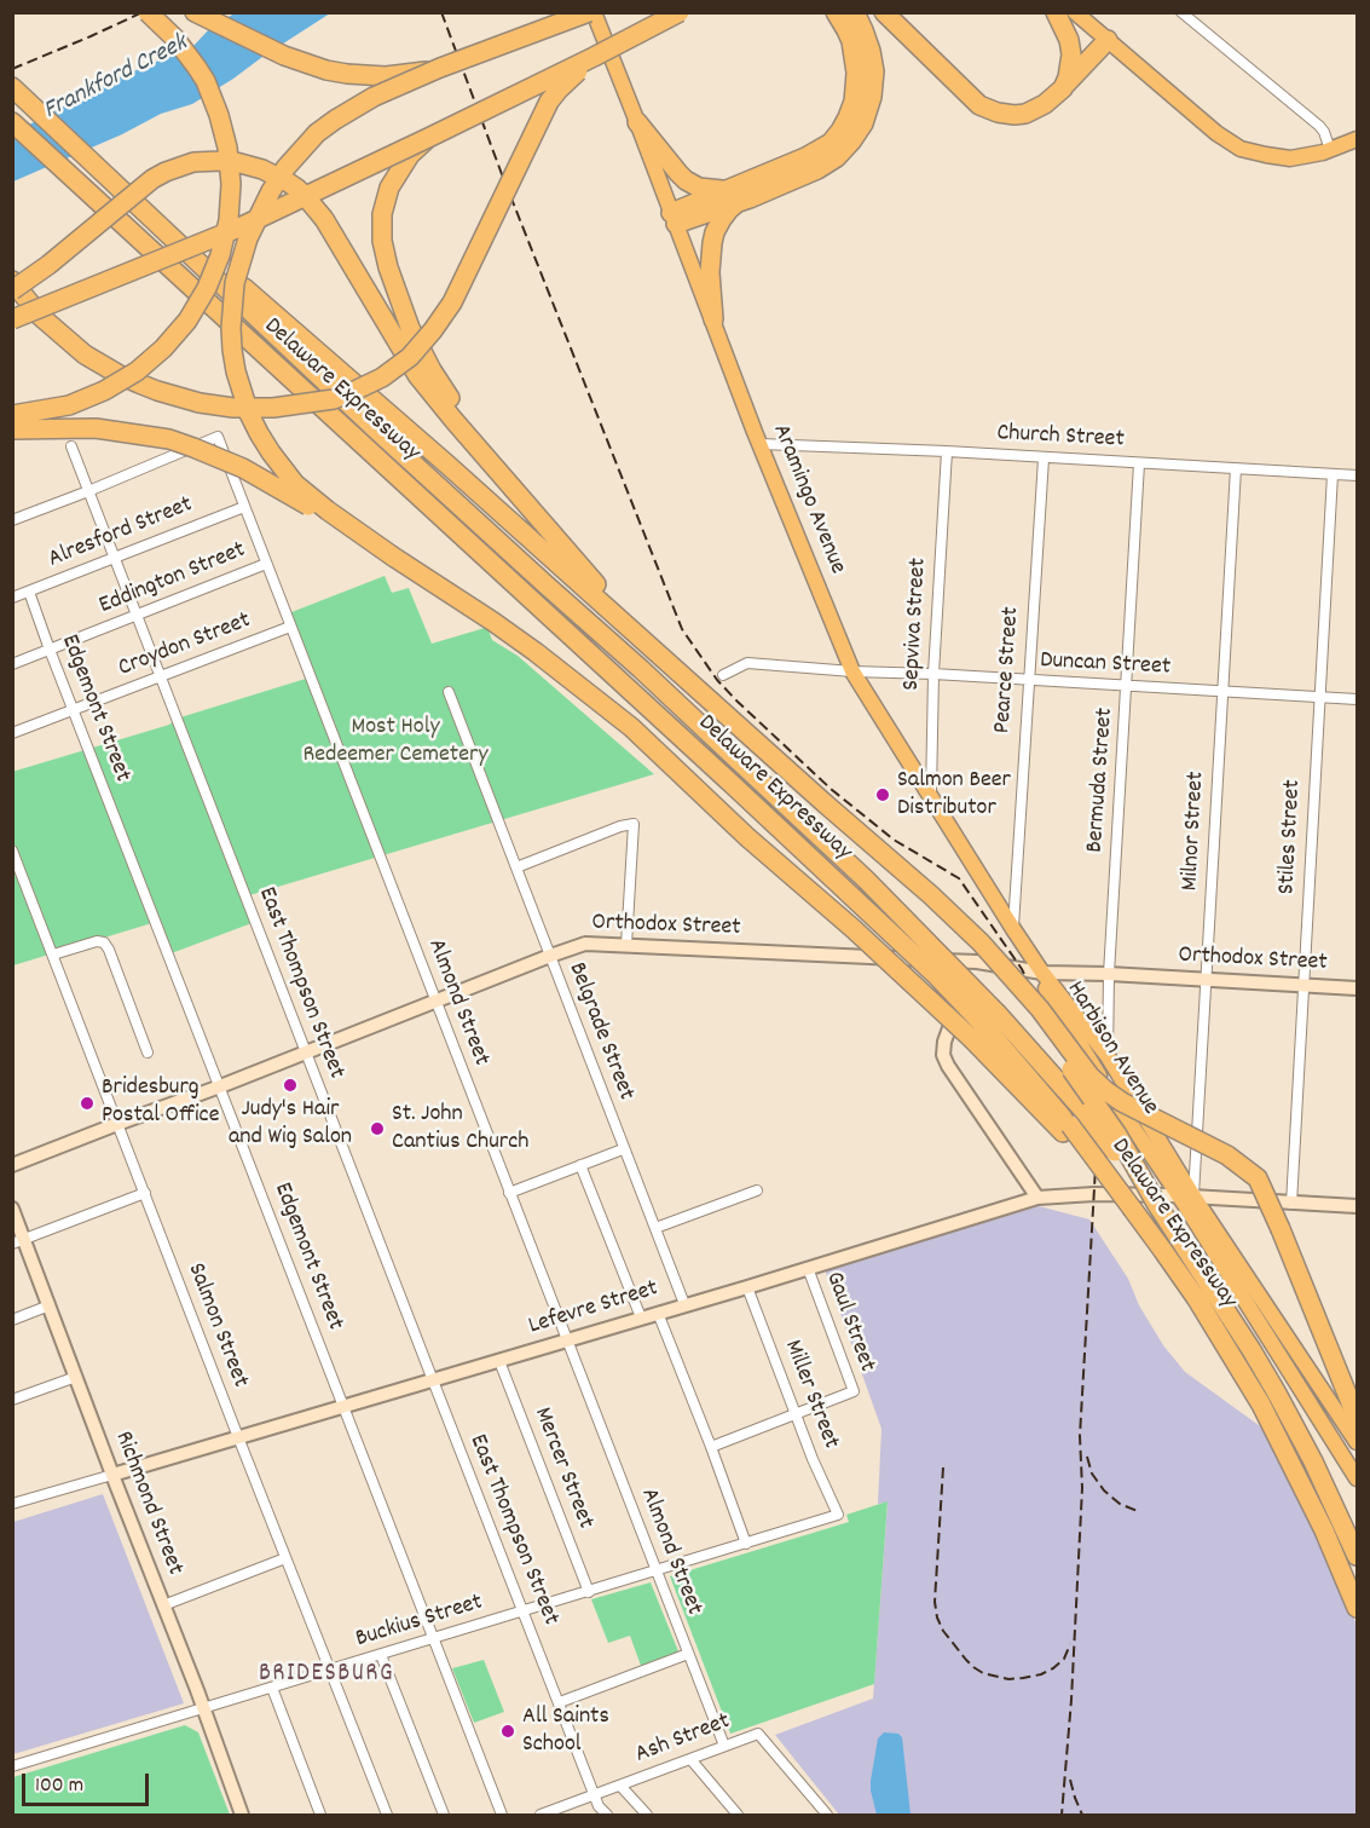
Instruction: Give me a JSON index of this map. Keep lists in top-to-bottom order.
{
  "streets": {
    "highway": ["Delaware Expressway"],
    "main road": ["Aramingo Avenue", "Harbison Avenue"],
    "street": [
      "Church Street",
      "Alresford Street",
      "Eddington Street",
      "Sepviva Street",
      "Croydon Street",
      "Duncan Street",
      "Pearce Street",
      "Edgemont Street",
      "Bermuda Street",
      "Milnor Street",
      "Stiles Street",
      "Orthodox Street",
      "East Thompson Street",
      "Almond Street",
      "Belgrade Street",
      "Lefevre Street",
      "Gaul Street",
      "Salmon Street",
      "Miller Street",
      "Mercer Street",
      "Richmond Street",
      "Buckius Street",
      "Ash Street"
    ]
  },
  "crossings": [
    ["Church Street", "Aramingo Avenue"],
    ["Church Street", "Sepviva Street"],
    ["Church Street", "Pearce Street"],
    ["Church Street", "Bermuda Street"],
    ["Church Street", "Milnor Street"],
    ["Church Street", "Stiles Street"],
    ["Aramingo Avenue", "Sepviva Street"],
    ["Aramingo Avenue", "Duncan Street"],
    ["Aramingo Avenue", "Pearce Street"],
    ["Aramingo Avenue", "Orthodox Street"],
    ["Aramingo Avenue", "Harbison Avenue"],
    ["Alresford Street", "Edgemont Street"],
    ["Alresford Street", "East Thompson Street"],
    ["Alresford Street", "Almond Street"],
    ["Eddington Street", "Edgemont Street"],
    ["Eddington Street", "East Thompson Street"],
    ["Eddington Street", "Almond Street"],
    ["Sepviva Street", "Duncan Street"],
    ["Croydon Street", "Edgemont Street"],
    ["Croydon Street", "East Thompson Street"],
    ["Croydon Street", "Almond Street"],
    ["Duncan Street", "Pearce Street"],
    ["Duncan Street", "Bermuda Street"],
    ["Duncan Street", "Milnor Street"],
    ["Duncan Street", "Stiles Street"],
    ["Edgemont Street", "Orthodox Street"],
    ["Edgemont Street", "Lefevre Street"],
    ["Edgemont Street", "Buckius Street"],
    ["Bermuda Street", "Orthodox Street"],
    ["Bermuda Street", "Harbison Avenue"],
    ["Milnor Street", "Orthodox Street"],
    ["Milnor Street", "Harbison Avenue"],
    ["Milnor Street", "Lefevre Street"],
    ["Stiles Street", "Orthodox Street"],
    ["Stiles Street", "Lefevre Street"],
    ["Orthodox Street", "East Thompson Street"],
    ["Orthodox Street", "Almond Street"],
    ["Orthodox Street", "Belgrade Street"],
    ["Orthodox Street", "Harbison Avenue"],
    ["Orthodox Street", "Salmon Street"],
    ["East Thompson Street", "Almond Street"],
    ["East Thompson Street", "Lefevre Street"],
    ["East Thompson Street", "Buckius Street"],
    ["East Thompson Street", "Ash Street"],
    ["Almond Street", "Lefevre Street"],
    ["Almond Street", "Buckius Street"],
    ["Almond Street", "Ash Street"],
    ["Belgrade Street", "Lefevre Street"],
    ["Harbison Avenue", "Lefevre Street"],
    ["Lefevre Street", "Gaul Street"],
    ["Lefevre Street", "Salmon Street"],
    ["Lefevre Street", "Miller Street"],
    ["Lefevre Street", "Mercer Street"],
    ["Lefevre Street", "Richmond Street"],
    ["Gaul Street", "Miller Street"],
    ["Salmon Street", "Buckius Street"],
    ["Miller Street", "Buckius Street"],
    ["Mercer Street", "Buckius Street"],
    ["Richmond Street", "Buckius Street"]
  ],
  "districts": ["BRIDESBURG"],
  "water": ["Frankford Creek"],
  "parks": ["Most Holy Redeemer Cemetery"],
  "places": [
    "Salmon Beer Distributor",
    "Judy's Hair and Wig Salon",
    "Bridesburg Postal Office",
    "St. John Cantius Church",
    "All Saints School"
  ],
  "scale_bar": "100 m"
}
